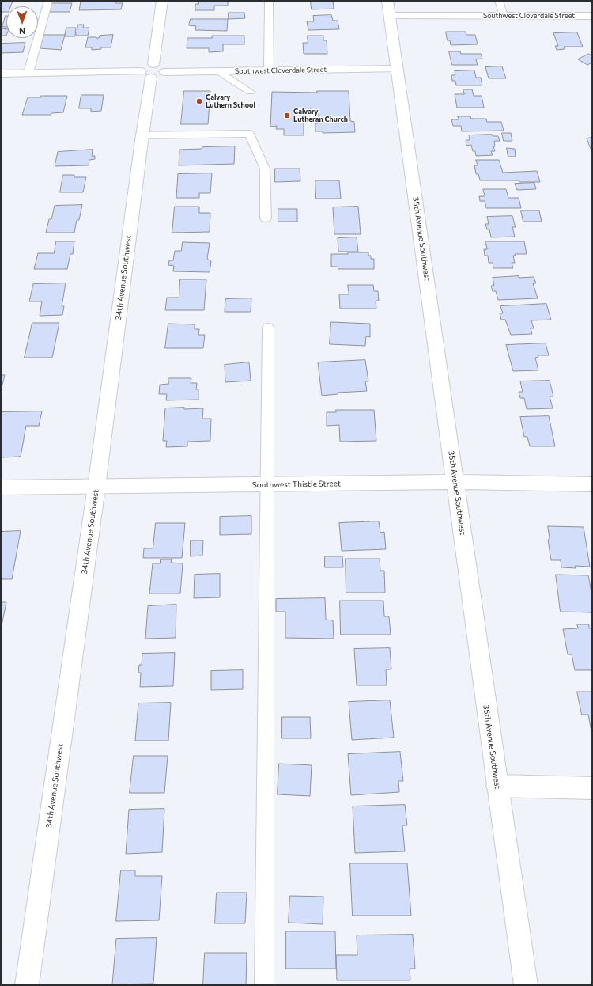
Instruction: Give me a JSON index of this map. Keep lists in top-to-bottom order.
{
  "streets": {
    "street": [
      "Southwest Cloverdale Street",
      "35th Avenue Southwest",
      "34th Avenue Southwest",
      "Southwest Thistle Street"
    ]
  },
  "crossings": [
    ["Southwest Cloverdale Street", "35th Avenue Southwest"],
    ["Southwest Cloverdale Street", "34th Avenue Southwest"],
    ["35th Avenue Southwest", "Southwest Thistle Street"],
    ["34th Avenue Southwest", "Southwest Thistle Street"]
  ],
  "places": ["Calvary Luthern School", "Calvary Lutheran Church"],
  "north": "bottom"
}
